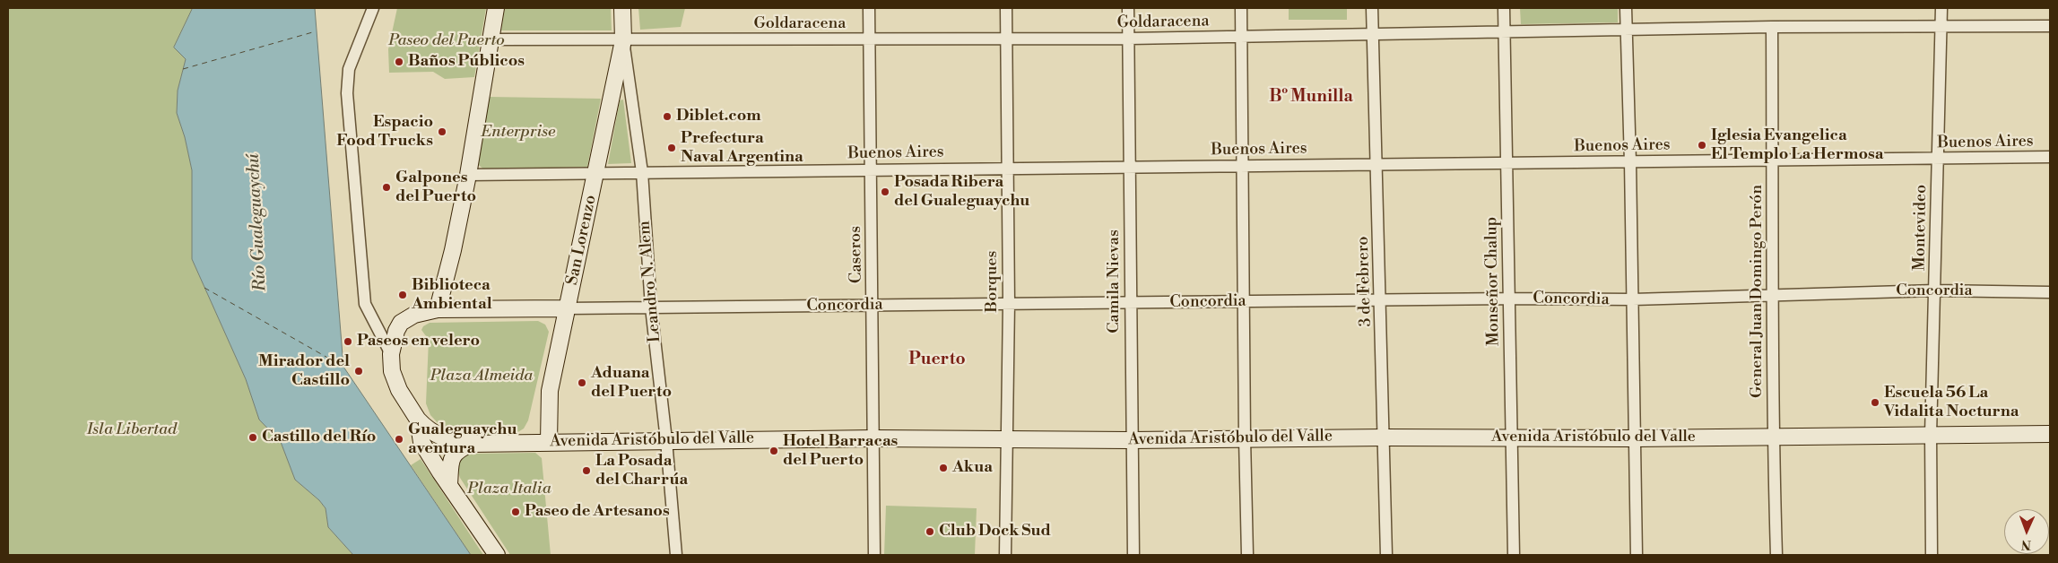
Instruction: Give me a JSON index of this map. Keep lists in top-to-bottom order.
{
  "streets": {
    "main road": [
      "San Lorenzo",
      "Leandro N. Alem",
      "Concordia",
      "Avenida Aristóbulo del Valle"
    ],
    "street": [
      "Goldaracena",
      "Buenos Aires",
      "Montevideo",
      "Caseros",
      "Borques",
      "Camila Nievas",
      "3 de Febrero",
      "Monseñor Chalup",
      "General Juan Domingo Perón"
    ]
  },
  "crossings": [
    ["Goldaracena", "Montevideo"],
    ["Goldaracena", "San Lorenzo"],
    ["Goldaracena", "Caseros"],
    ["Goldaracena", "Leandro N. Alem"],
    ["Goldaracena", "Borques"],
    ["Goldaracena", "Camila Nievas"],
    ["Goldaracena", "3 de Febrero"],
    ["Goldaracena", "Monseñor Chalup"],
    ["Goldaracena", "General Juan Domingo Perón"],
    ["Buenos Aires", "Montevideo"],
    ["Buenos Aires", "San Lorenzo"],
    ["Buenos Aires", "Caseros"],
    ["Buenos Aires", "Leandro N. Alem"],
    ["Buenos Aires", "Borques"],
    ["Buenos Aires", "Camila Nievas"],
    ["Buenos Aires", "3 de Febrero"],
    ["Buenos Aires", "Monseñor Chalup"],
    ["Buenos Aires", "General Juan Domingo Perón"],
    ["Montevideo", "Concordia"],
    ["Montevideo", "Avenida Aristóbulo del Valle"],
    ["San Lorenzo", "Leandro N. Alem"],
    ["San Lorenzo", "Concordia"],
    ["San Lorenzo", "Avenida Aristóbulo del Valle"],
    ["Caseros", "Concordia"],
    ["Caseros", "Avenida Aristóbulo del Valle"],
    ["Leandro N. Alem", "Concordia"],
    ["Leandro N. Alem", "Avenida Aristóbulo del Valle"],
    ["Borques", "Concordia"],
    ["Borques", "Avenida Aristóbulo del Valle"],
    ["Camila Nievas", "Concordia"],
    ["Camila Nievas", "Avenida Aristóbulo del Valle"],
    ["3 de Febrero", "Concordia"],
    ["3 de Febrero", "Avenida Aristóbulo del Valle"],
    ["Monseñor Chalup", "Concordia"],
    ["Monseñor Chalup", "Avenida Aristóbulo del Valle"],
    ["General Juan Domingo Perón", "Concordia"],
    ["General Juan Domingo Perón", "Avenida Aristóbulo del Valle"]
  ],
  "districts": ["Bº Munilla", "Puerto"],
  "water": ["Río Gualeguaychú"],
  "parks": [
    "Paseo del Puerto",
    "Enterprise",
    "Plaza Almeida",
    "Isla Libertad",
    "Plaza Italia"
  ],
  "places": [
    "Baños Públicos",
    "Diblet.com",
    "Espacio Food Trucks",
    "Iglesia Evangelica El Templo La Hermosa",
    "Prefectura Naval Argentina",
    "Galpones del Puerto",
    "Posada Ribera del Gualeguaychu",
    "Biblioteca Ambiental",
    "Paseos en velero",
    "Mirador del Castillo",
    "Aduana del Puerto",
    "Escuela 56 La Vidalita Nocturna",
    "Castillo del Río",
    "Gualeguaychu aventura",
    "Hotel Barracas del Puerto",
    "Akua",
    "La Posada del Charrúa",
    "Paseo de Artesanos",
    "Club Dock Sud"
  ],
  "north": "bottom"
}
